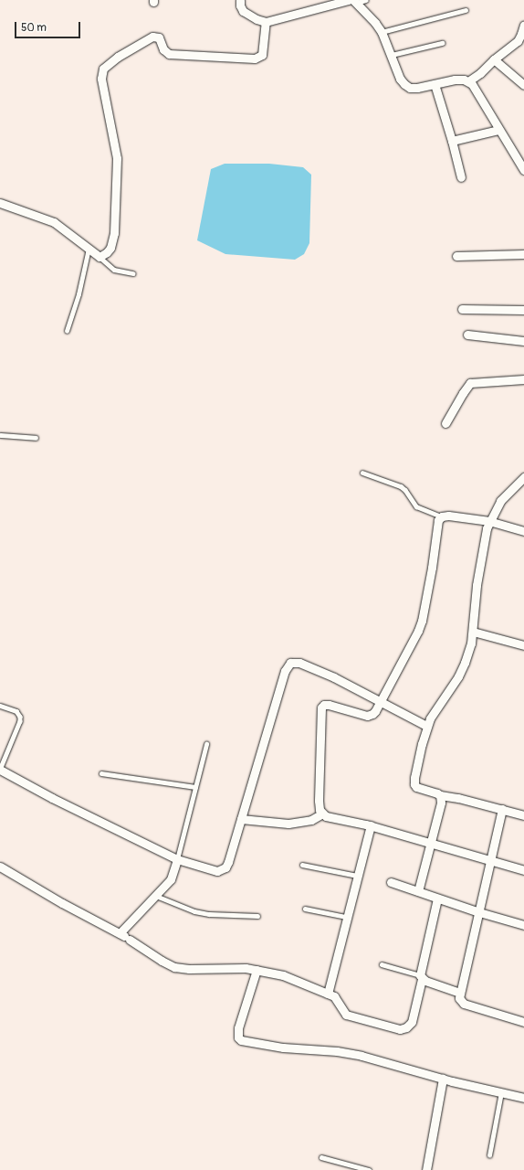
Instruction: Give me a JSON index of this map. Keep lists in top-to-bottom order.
{
  "scale_bar": "50 m"
}
